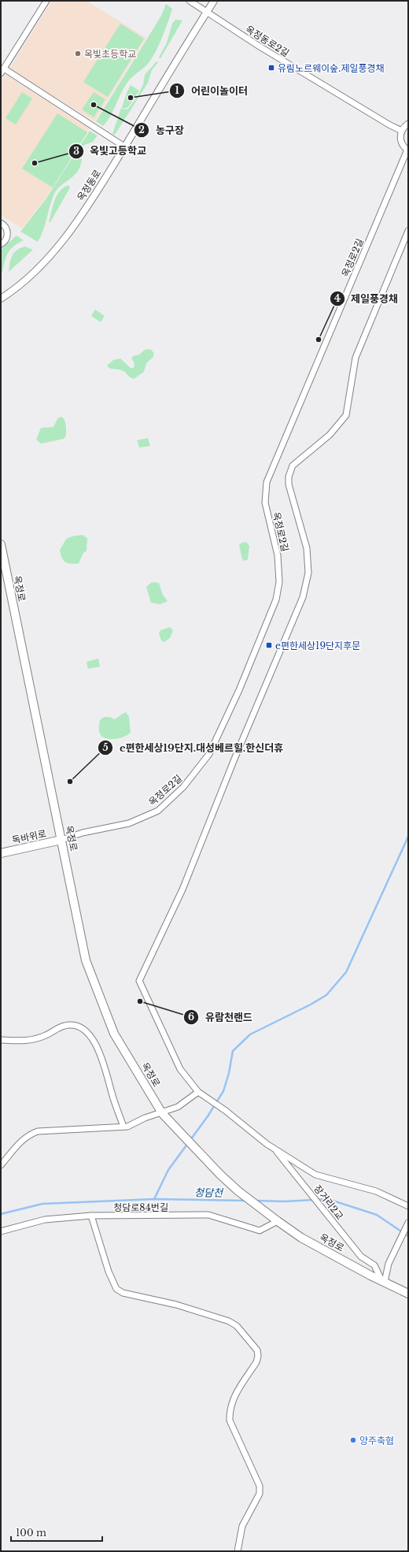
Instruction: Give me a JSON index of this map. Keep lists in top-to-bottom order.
{
  "streets": {
    "main road": ["옥정로", "독바위로"],
    "street": [
      "옥정동로2길",
      "옥정동로",
      "옥정로2길",
      "장거리2교",
      "청담로84번길"
    ]
  },
  "crossings": [
    ["옥정동로2길", "옥정동로"],
    ["옥정로2길", "옥정로"],
    ["옥정로2길", "독바위로"],
    ["옥정로", "독바위로"],
    ["옥정로", "장거리2교"],
    ["옥정로", "청담로84번길"]
  ],
  "water": ["청담천"],
  "places": {
    "other": [
      "옥빛초등학교",
      "어린이놀이터",
      "농구장",
      "옥빛고등학교",
      "제일풍경채",
      "e편한세상19단지.대성베르힐.한신더휴",
      "유람천랜드",
      "양주축협"
    ],
    "transit": ["유림노르웨이숲.제일풍경채", "e편한세상19단지후문"]
  },
  "scale_bar": "100 m"
}
